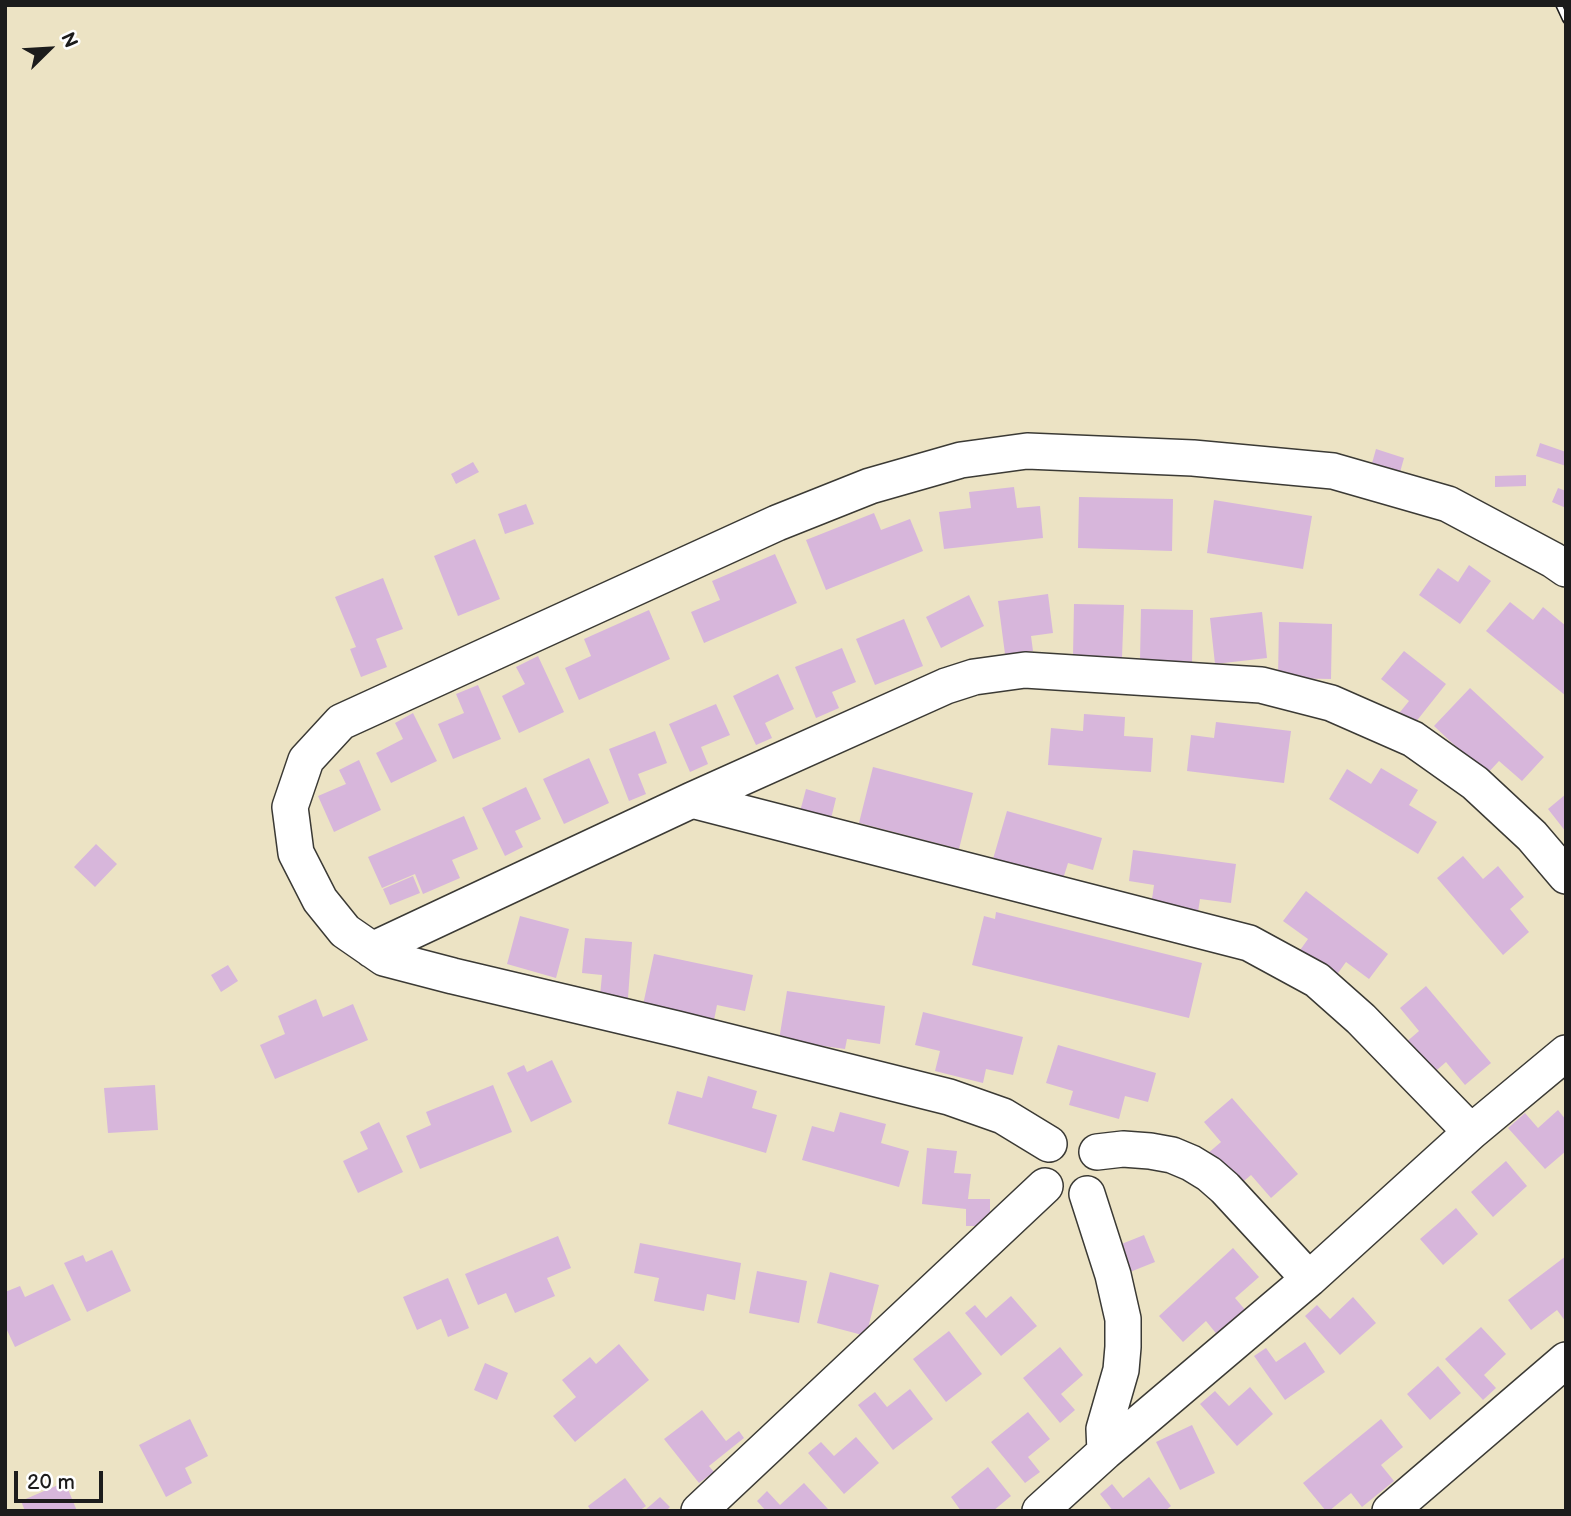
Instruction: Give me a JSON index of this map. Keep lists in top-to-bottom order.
{
  "scale_bar": "20 m",
  "north": "top right"
}
